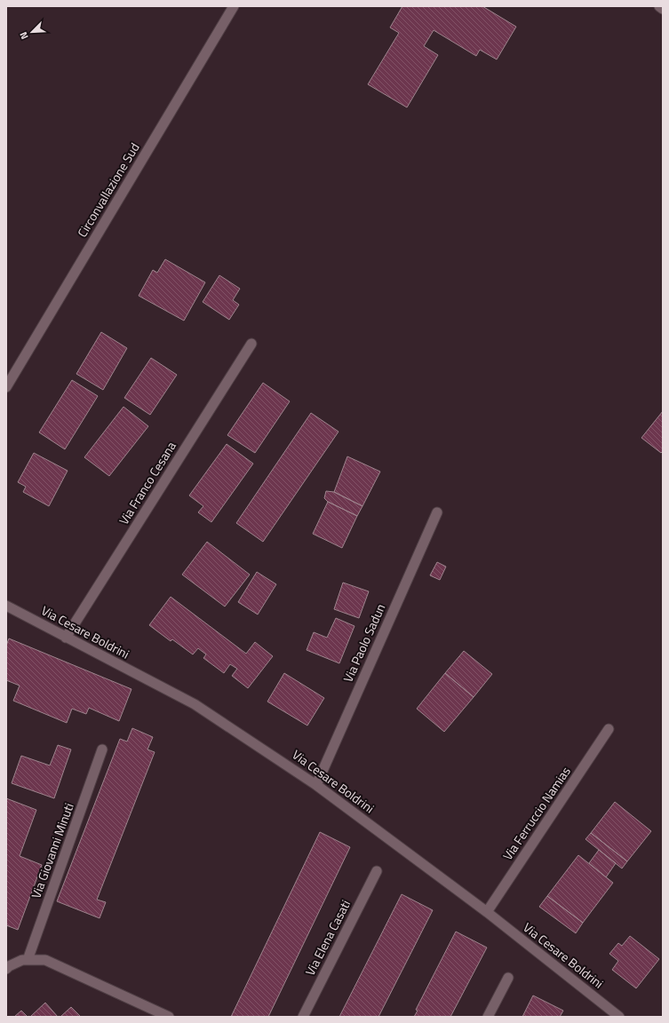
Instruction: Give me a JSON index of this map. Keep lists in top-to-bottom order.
{
  "streets": {
    "street": [
      "Circonvallazione Sud",
      "Via Franco Cesana",
      "Via Cesare Boldrini",
      "Via Paolo Sadun",
      "Via Ferruccio Namias",
      "Via Giovanni Minuti",
      "Via Elena Casati"
    ]
  },
  "crossings": [
    ["Via Franco Cesana", "Via Cesare Boldrini"],
    ["Via Cesare Boldrini", "Via Paolo Sadun"],
    ["Via Cesare Boldrini", "Via Ferruccio Namias"]
  ],
  "north": "bottom left"
}
